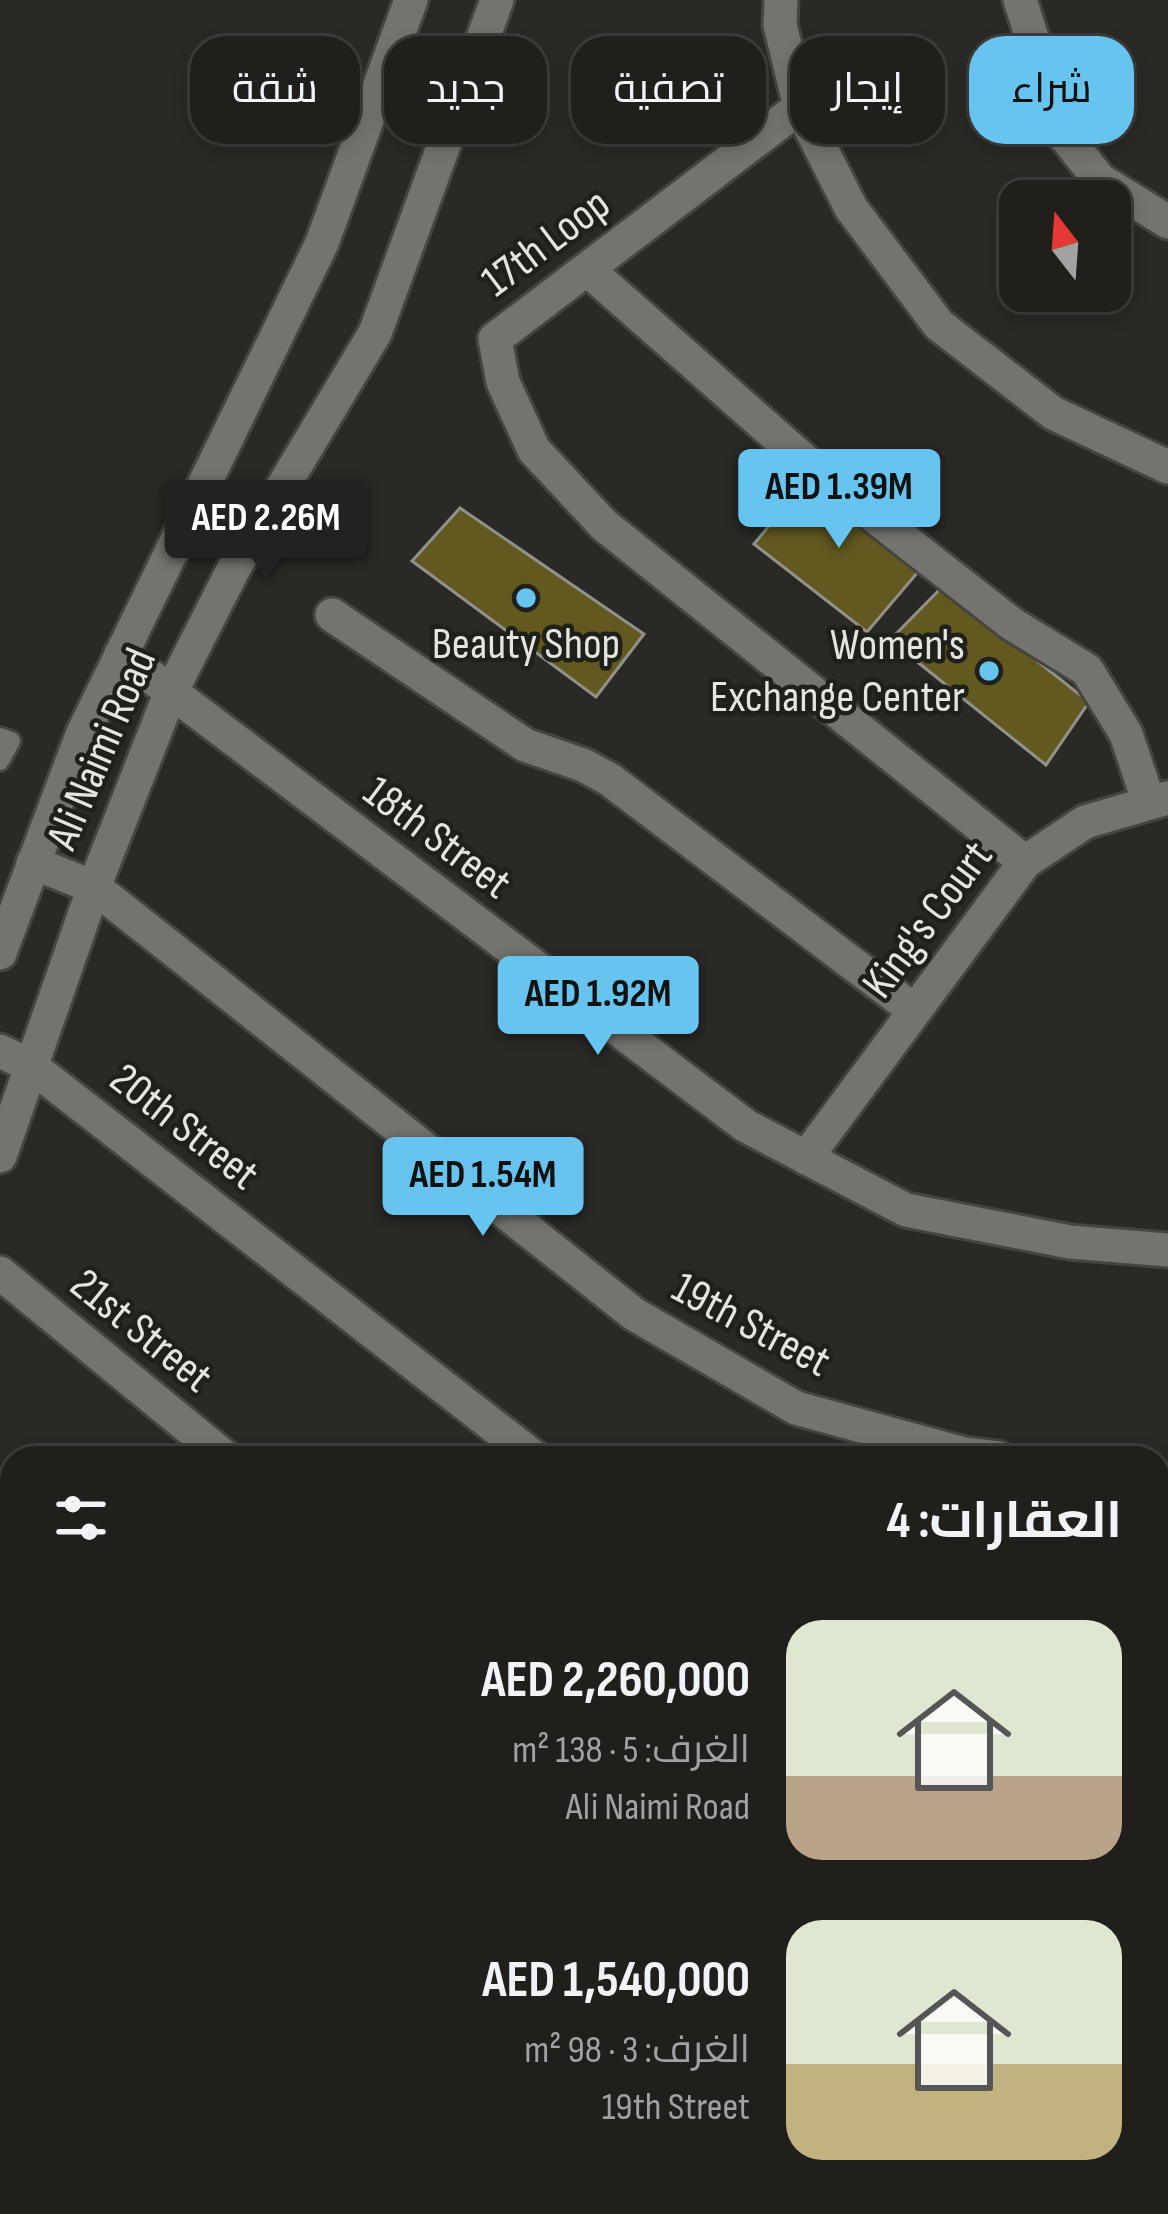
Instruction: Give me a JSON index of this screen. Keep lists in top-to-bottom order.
{
  "streets": {
    "street": [
      "17th Loop",
      "Ali Naimi Road",
      "18th Street",
      "King's Court",
      "20th Street",
      "19th Street",
      "21st Street"
    ]
  },
  "crossings": [
    ["17th Loop", "King's Court"],
    ["Ali Naimi Road", "18th Street"],
    ["Ali Naimi Road", "20th Street"],
    ["Ali Naimi Road", "19th Street"],
    ["18th Street", "King's Court"]
  ],
  "places": ["Beauty Shop", "Women's Exchange Center"],
  "north": "top",
  "page": {
    "chip": [
      "شراء",
      "إيجار",
      "تصفية",
      "جديد",
      "شقة"
    ],
    "price": [
      "AED 1.39M",
      "AED 2.26M",
      "AED 1.92M",
      "AED 1.54M"
    ],
    "heading": "العقارات: 4",
    "list": [
      {
        "name": "AED 2,260,000",
        "note": "الغرف: 5 · 138 m² · Ali Naimi Road"
      },
      {
        "name": "AED 1,540,000",
        "note": "الغرف: 3 · 98 m² · 19th Street"
      }
    ]
  }
}
